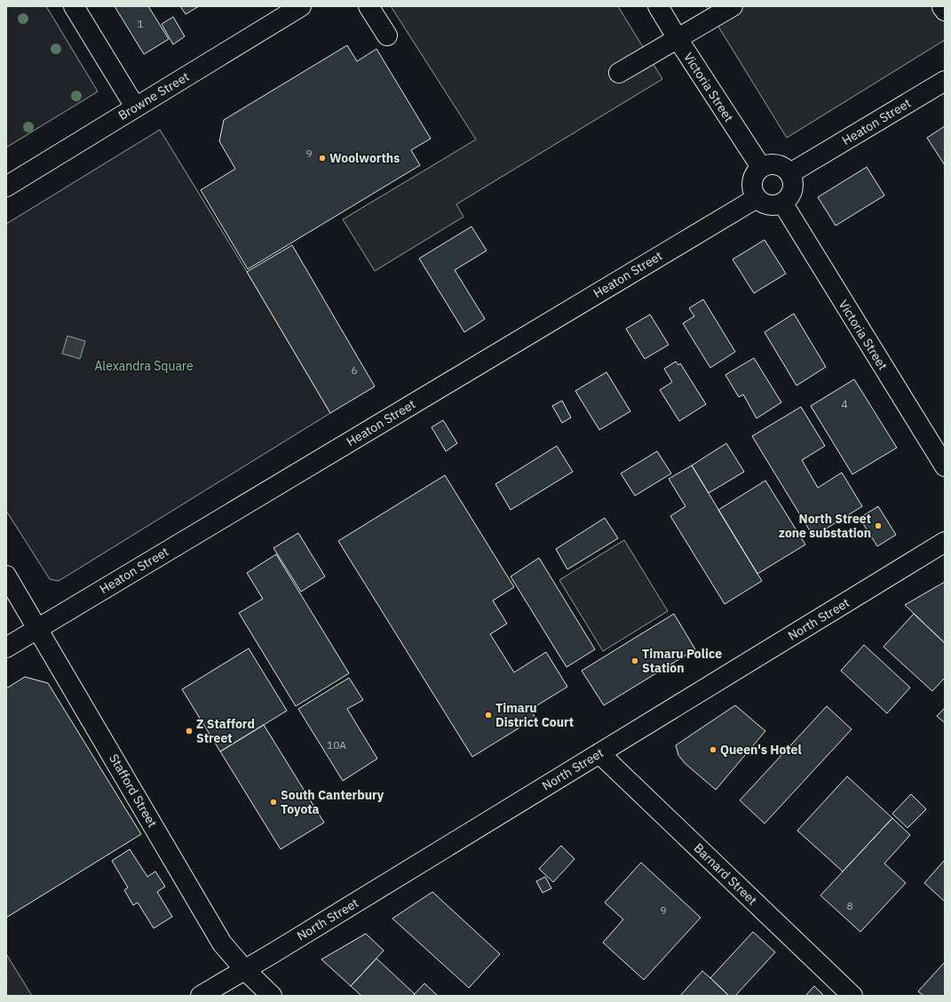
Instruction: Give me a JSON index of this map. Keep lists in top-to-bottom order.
{
  "streets": {
    "street": [
      "Victoria Street",
      "Browne Street",
      "Heaton Street",
      "North Street",
      "Stafford Street",
      "Barnard Street"
    ]
  },
  "crossings": [
    ["Victoria Street", "Heaton Street"],
    ["Heaton Street", "Stafford Street"],
    ["North Street", "Stafford Street"],
    ["North Street", "Barnard Street"]
  ],
  "parks": ["Alexandra Square"],
  "places": [
    "Woolworths",
    "North Street zone substation",
    "Timaru Police Station",
    "Timaru District Court",
    "Z Stafford Street",
    "Queen's Hotel",
    "South Canterbury Toyota"
  ],
  "house_numbers": [
    "1",
    "9",
    "6",
    "4",
    "10A",
    "8",
    "9"
  ]
}
